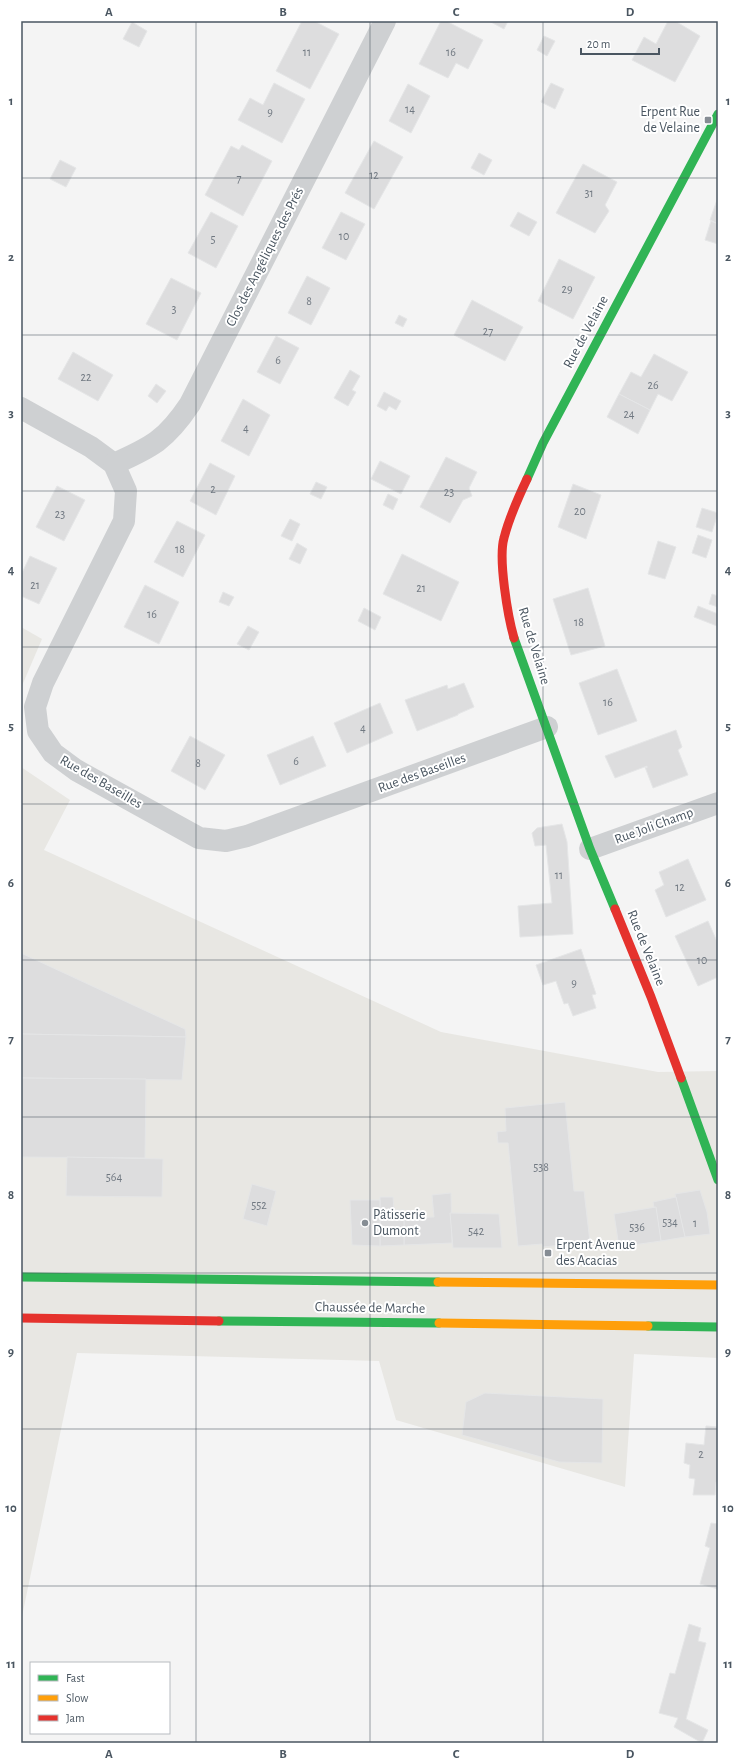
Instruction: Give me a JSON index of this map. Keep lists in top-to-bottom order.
{
  "streets": {
    "main road": ["Rue de Velaine", "Chaussée de Marche"],
    "street": ["Clos des Angéliques des Prés", "Rue des Baseilles", "Rue Joli Champ"]
  },
  "crossings": [
    ["Clos des Angéliques des Prés", "Rue des Baseilles"],
    ["Rue de Velaine", "Rue des Baseilles"],
    ["Rue de Velaine", "Rue Joli Champ"]
  ],
  "places": {
    "transit": ["Erpent Rue de Velaine", "Erpent Avenue des Acacias"],
    "other": ["Pâtisserie Dumont"]
  },
  "house_numbers": [
    "11",
    "16",
    "14",
    "9",
    "12",
    "7",
    "31",
    "10",
    "5",
    "29",
    "8",
    "3",
    "27",
    "6",
    "22",
    "26",
    "24",
    "4",
    "2",
    "23",
    "20",
    "23",
    "18",
    "21",
    "21",
    "16",
    "18",
    "16",
    "4",
    "6",
    "8",
    "11",
    "12",
    "10",
    "9",
    "538",
    "564",
    "552",
    "534",
    "1",
    "536",
    "542",
    "2"
  ],
  "legend": ["Fast", "Slow", "Jam"],
  "scale_bar": "20 m",
  "grid": {
    "columns": [
      "A",
      "B",
      "C",
      "D"
    ],
    "rows": [
      "1",
      "2",
      "3",
      "4",
      "5",
      "6",
      "7",
      "8",
      "9",
      "10",
      "11"
    ]
  }
}
